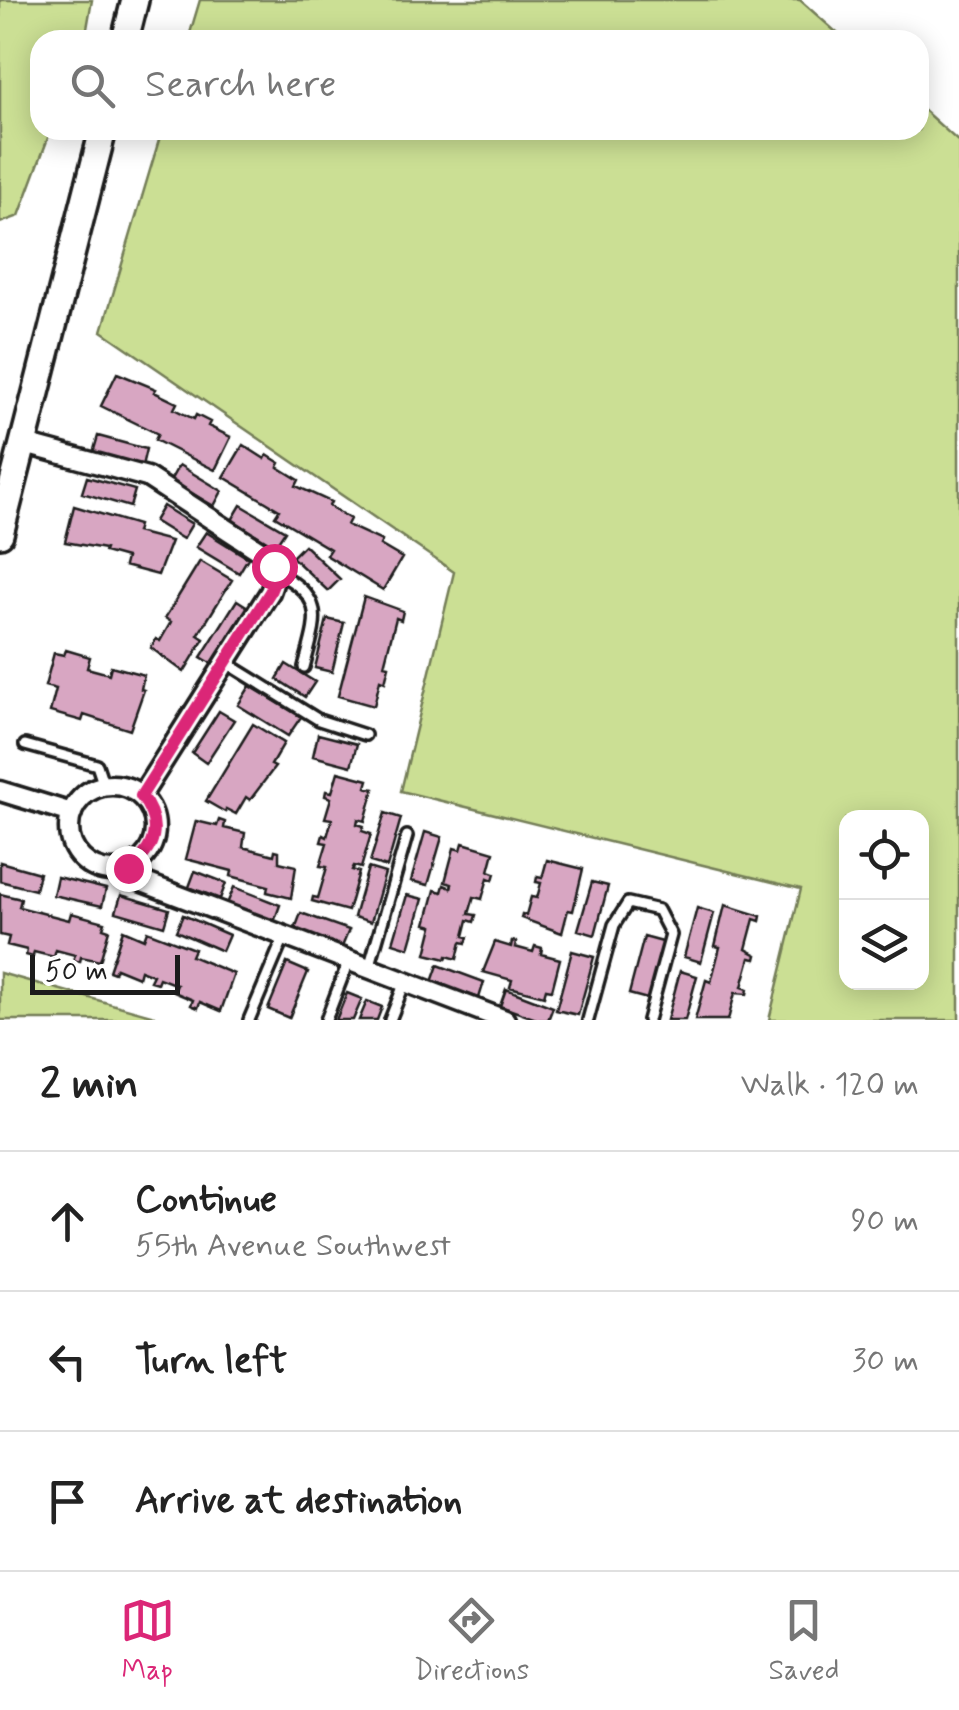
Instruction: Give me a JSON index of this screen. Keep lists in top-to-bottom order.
{
  "scale_bar": "50 m",
  "page": {
    "search": "Search here",
    "scale": "50 m",
    "heading": ["2 min", "Walk · 120 m"],
    "list": [
      ["Continue", "55th Avenue Southwest", "90 m"],
      ["Turn left", "30 m"],
      "Arrive at destination"
    ],
    "nav": ["Map", "Directions", "Saved"]
  }
}
